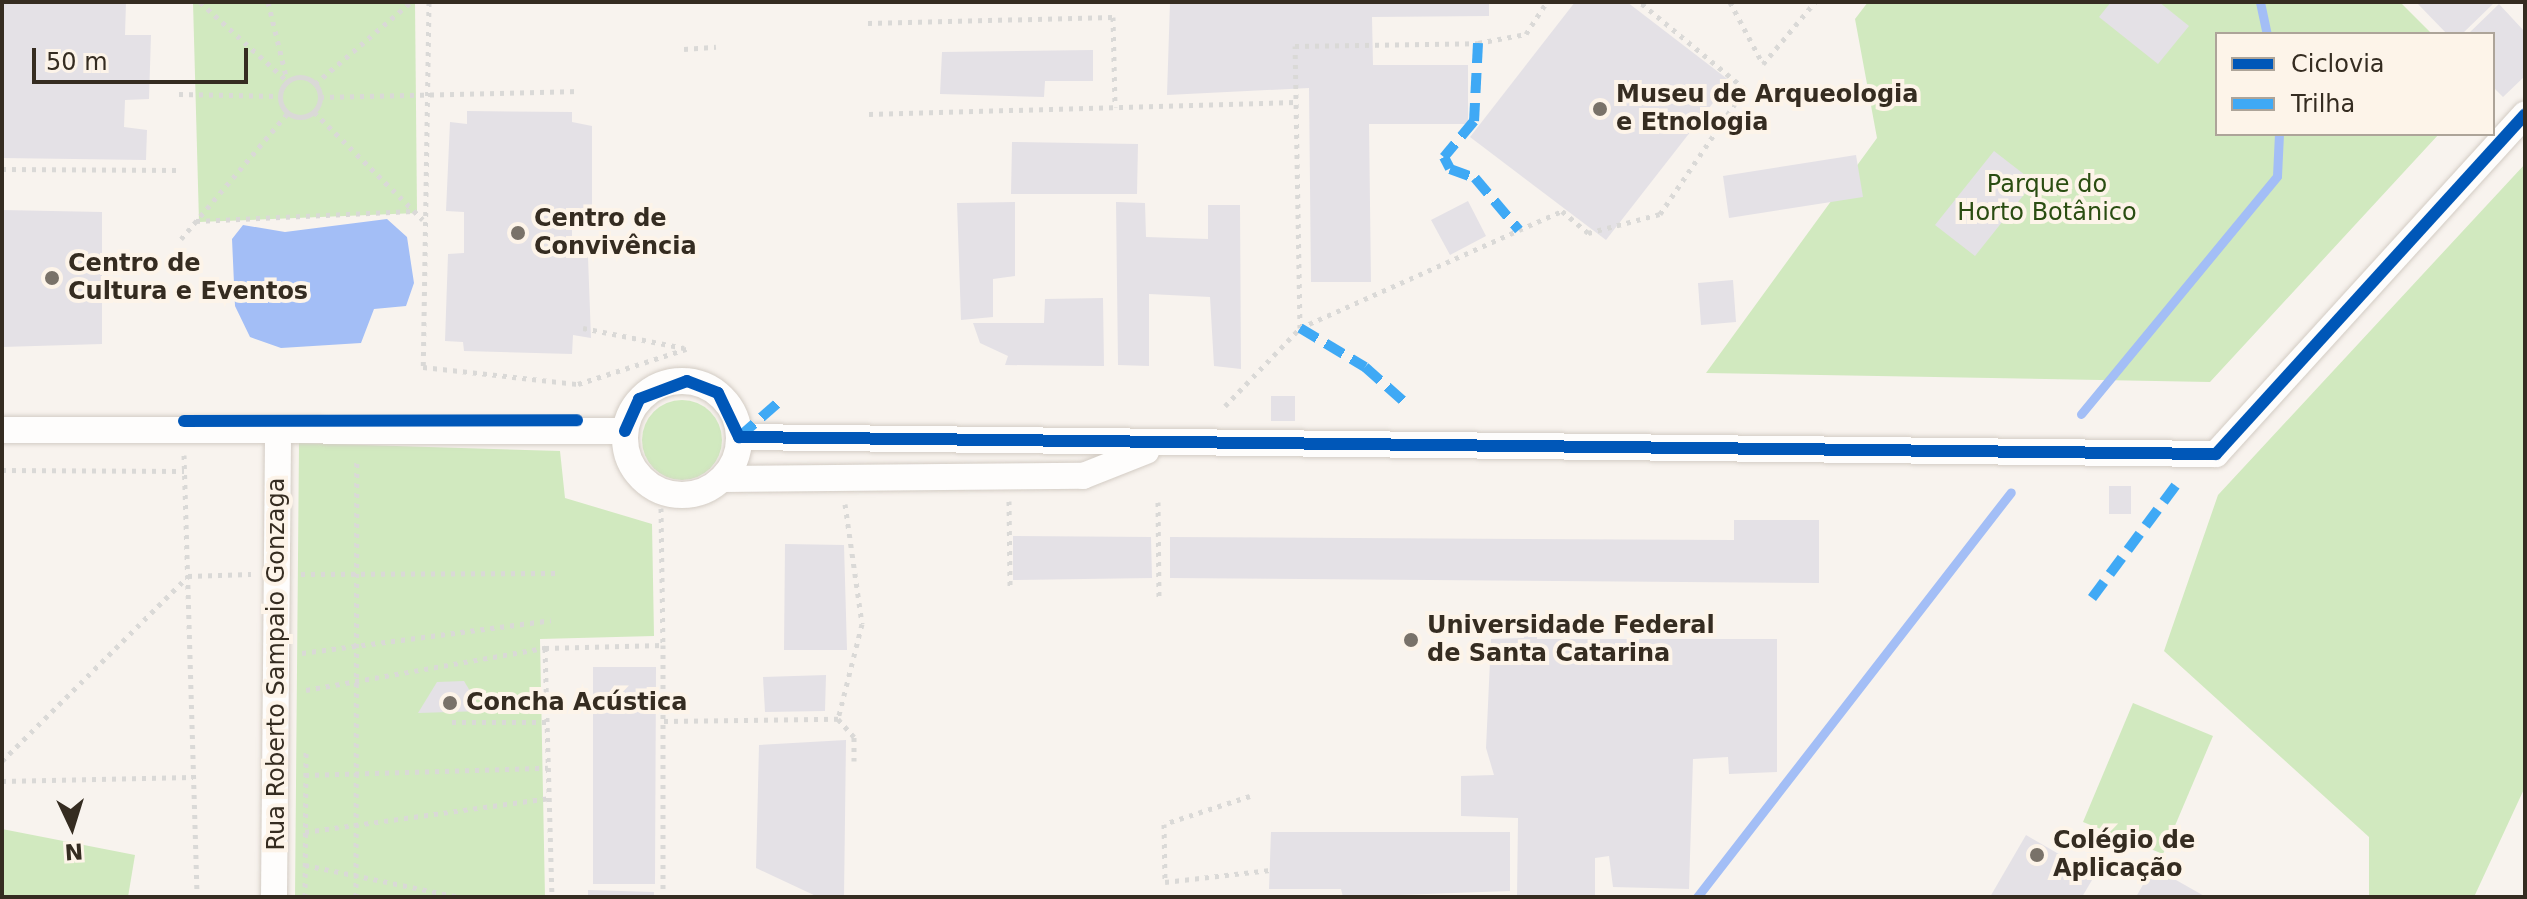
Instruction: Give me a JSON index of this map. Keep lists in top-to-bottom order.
{
  "streets": {
    "street": ["Rua Roberto Sampaio Gonzaga"]
  },
  "parks": ["Parque do Horto Botânico"],
  "places": [
    "Museu de Arqueologia e Etnologia",
    "Centro de Convivência",
    "Centro de Cultura e Eventos",
    "Universidade Federal de Santa Catarina",
    "Concha Acústica",
    "Colégio de Aplicação"
  ],
  "legend": ["Ciclovia", "Trilha"],
  "scale_bar": "50 m",
  "north": "bottom"
}
